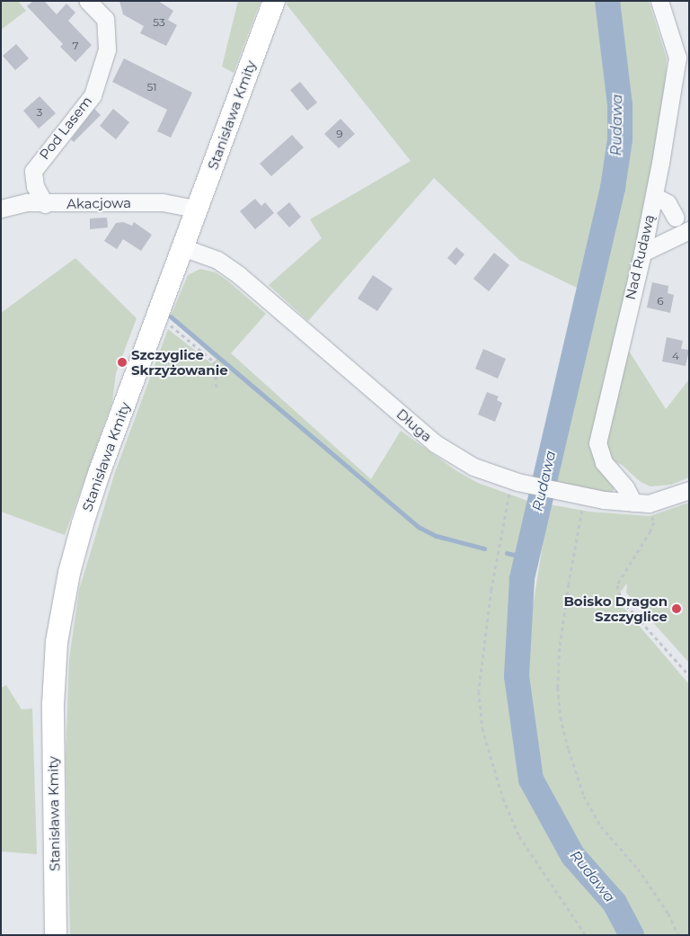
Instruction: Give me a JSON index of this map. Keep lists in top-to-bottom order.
{
  "streets": {
    "main road": ["Stanisława Kmity"],
    "street": [
      "Pod Lasem",
      "Akacjowa",
      "Nad Rudawą",
      "Długa"
    ]
  },
  "crossings": [
    ["Stanisława Kmity", "Akacjowa"],
    ["Stanisława Kmity", "Długa"],
    ["Pod Lasem", "Akacjowa"],
    ["Nad Rudawą", "Długa"]
  ],
  "water": ["Rudawa"],
  "places": ["Szczyglice Skrzyżowanie", "Boisko Dragon Szczyglice"],
  "house_numbers": [
    "53",
    "7",
    "51",
    "3",
    "9",
    "6",
    "4"
  ]
}
